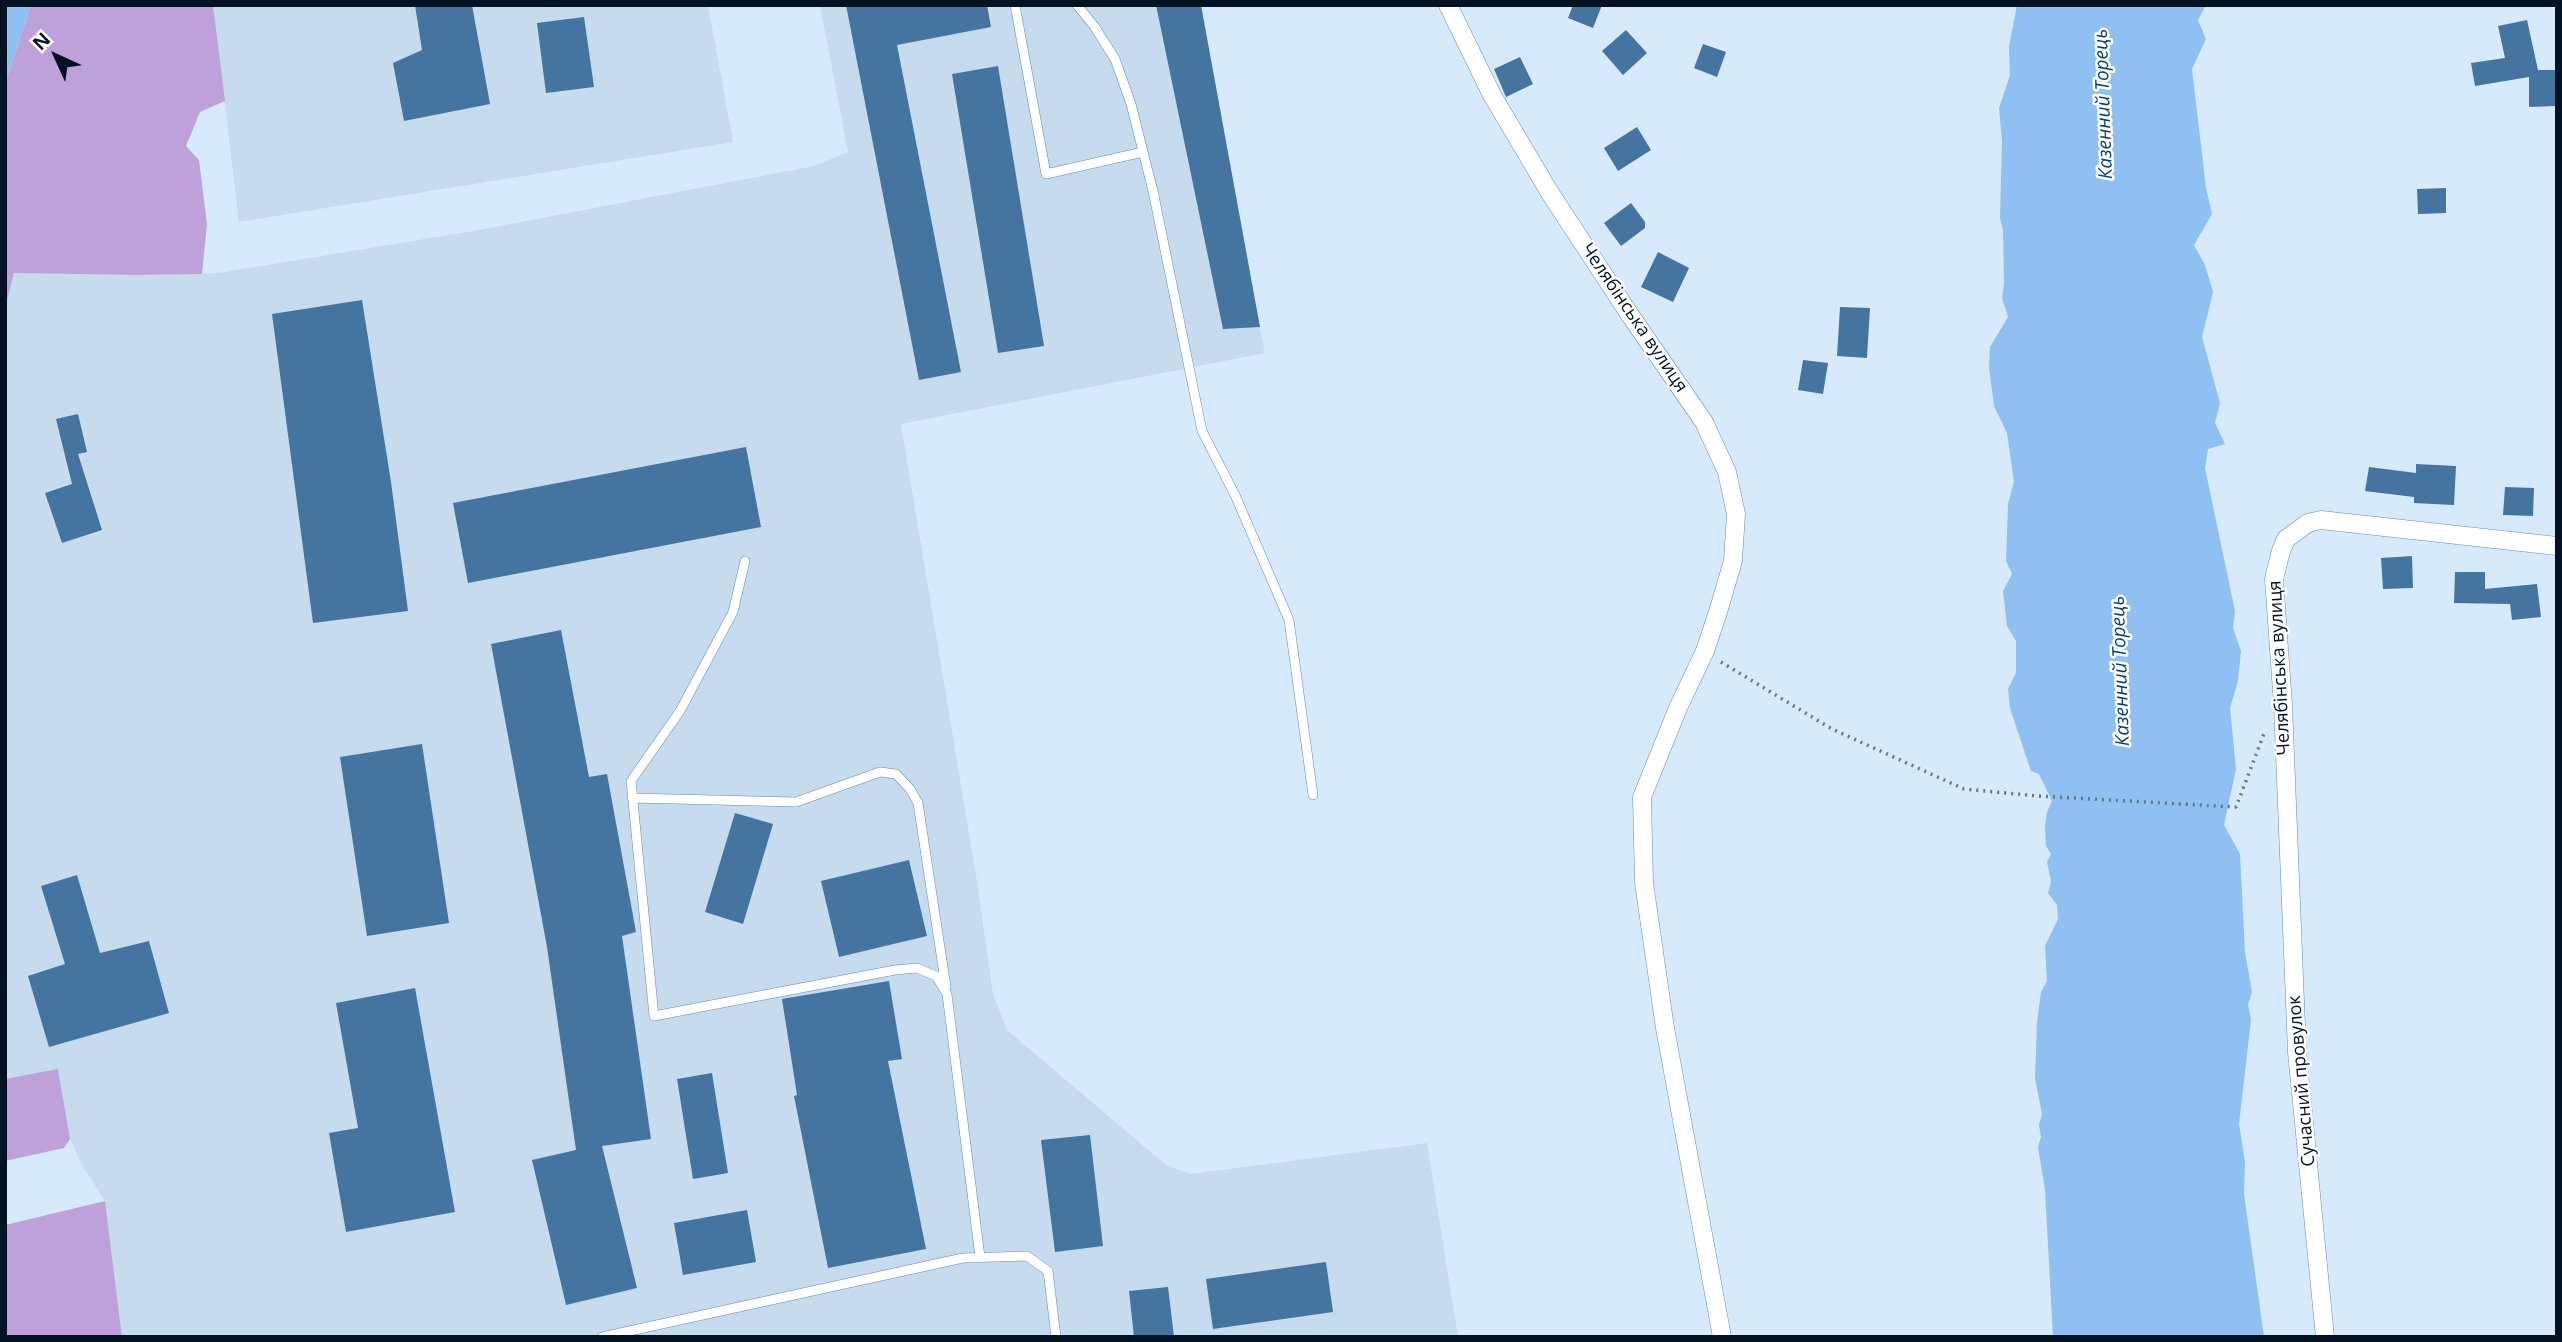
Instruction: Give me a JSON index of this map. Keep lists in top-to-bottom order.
{
  "streets": {
    "street": ["Челябінська вулиця", "Сучасний провулок"]
  },
  "crossings": [
    ["Челябінська вулиця", "Сучасний провулок"]
  ],
  "water": ["Казенний Торець"],
  "north": "top left"
}
